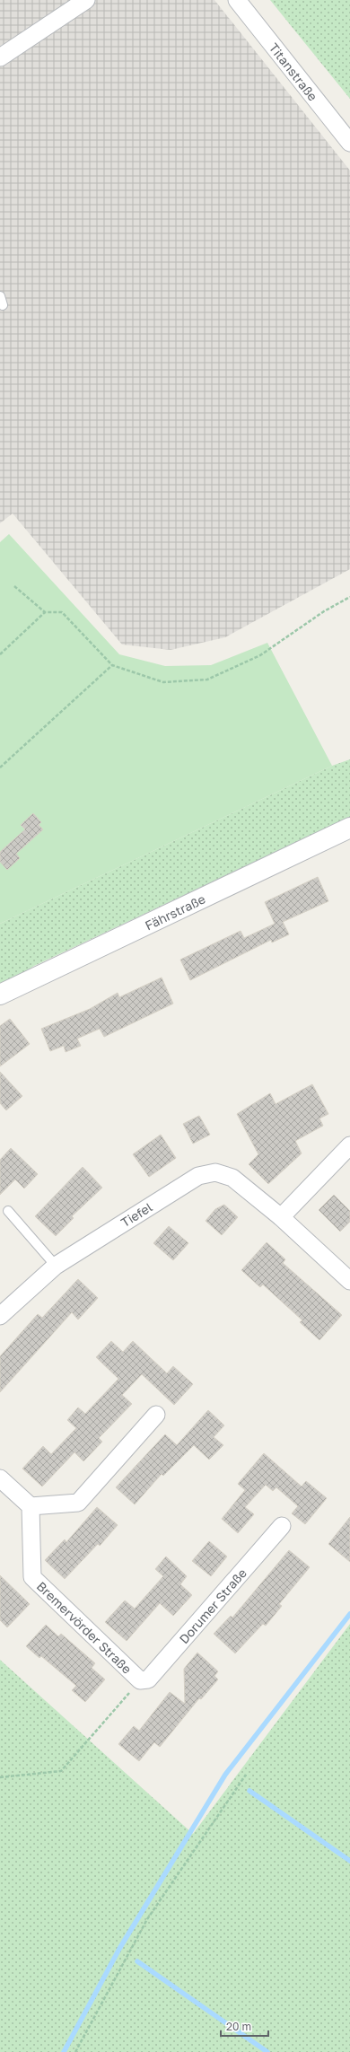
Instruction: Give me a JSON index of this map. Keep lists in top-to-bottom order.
{
  "streets": {
    "street": [
      "Titanstraße",
      "Fährstraße",
      "Tiefel",
      "Dorumer Straße",
      "Bremervörder Straße"
    ]
  },
  "crossings": [
    ["Dorumer Straße", "Bremervörder Straße"]
  ],
  "scale_bar": "20 m"
}
